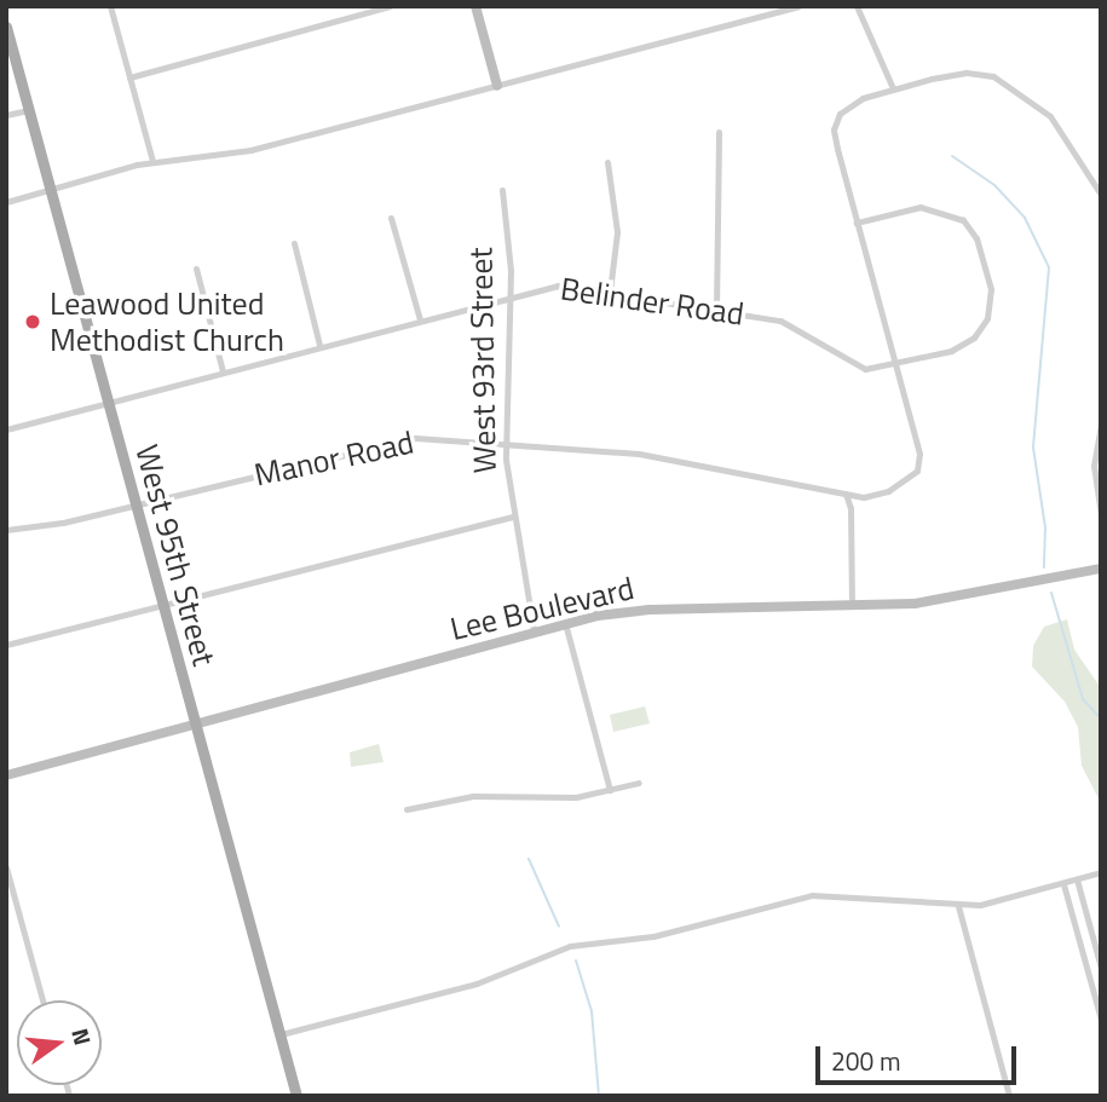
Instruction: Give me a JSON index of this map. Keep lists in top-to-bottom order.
{
  "streets": {
    "main road": ["West 95th Street"],
    "street": [
      "Belinder Road",
      "West 93rd Street",
      "Manor Road",
      "Lee Boulevard"
    ]
  },
  "crossings": [
    ["Belinder Road", "West 93rd Street"],
    ["Belinder Road", "West 95th Street"],
    ["West 93rd Street", "Manor Road"],
    ["West 93rd Street", "Lee Boulevard"],
    ["Manor Road", "West 95th Street"],
    ["West 95th Street", "Lee Boulevard"]
  ],
  "places": ["Leawood United Methodist Church"],
  "scale_bar": "200 m",
  "north": "right"
}
